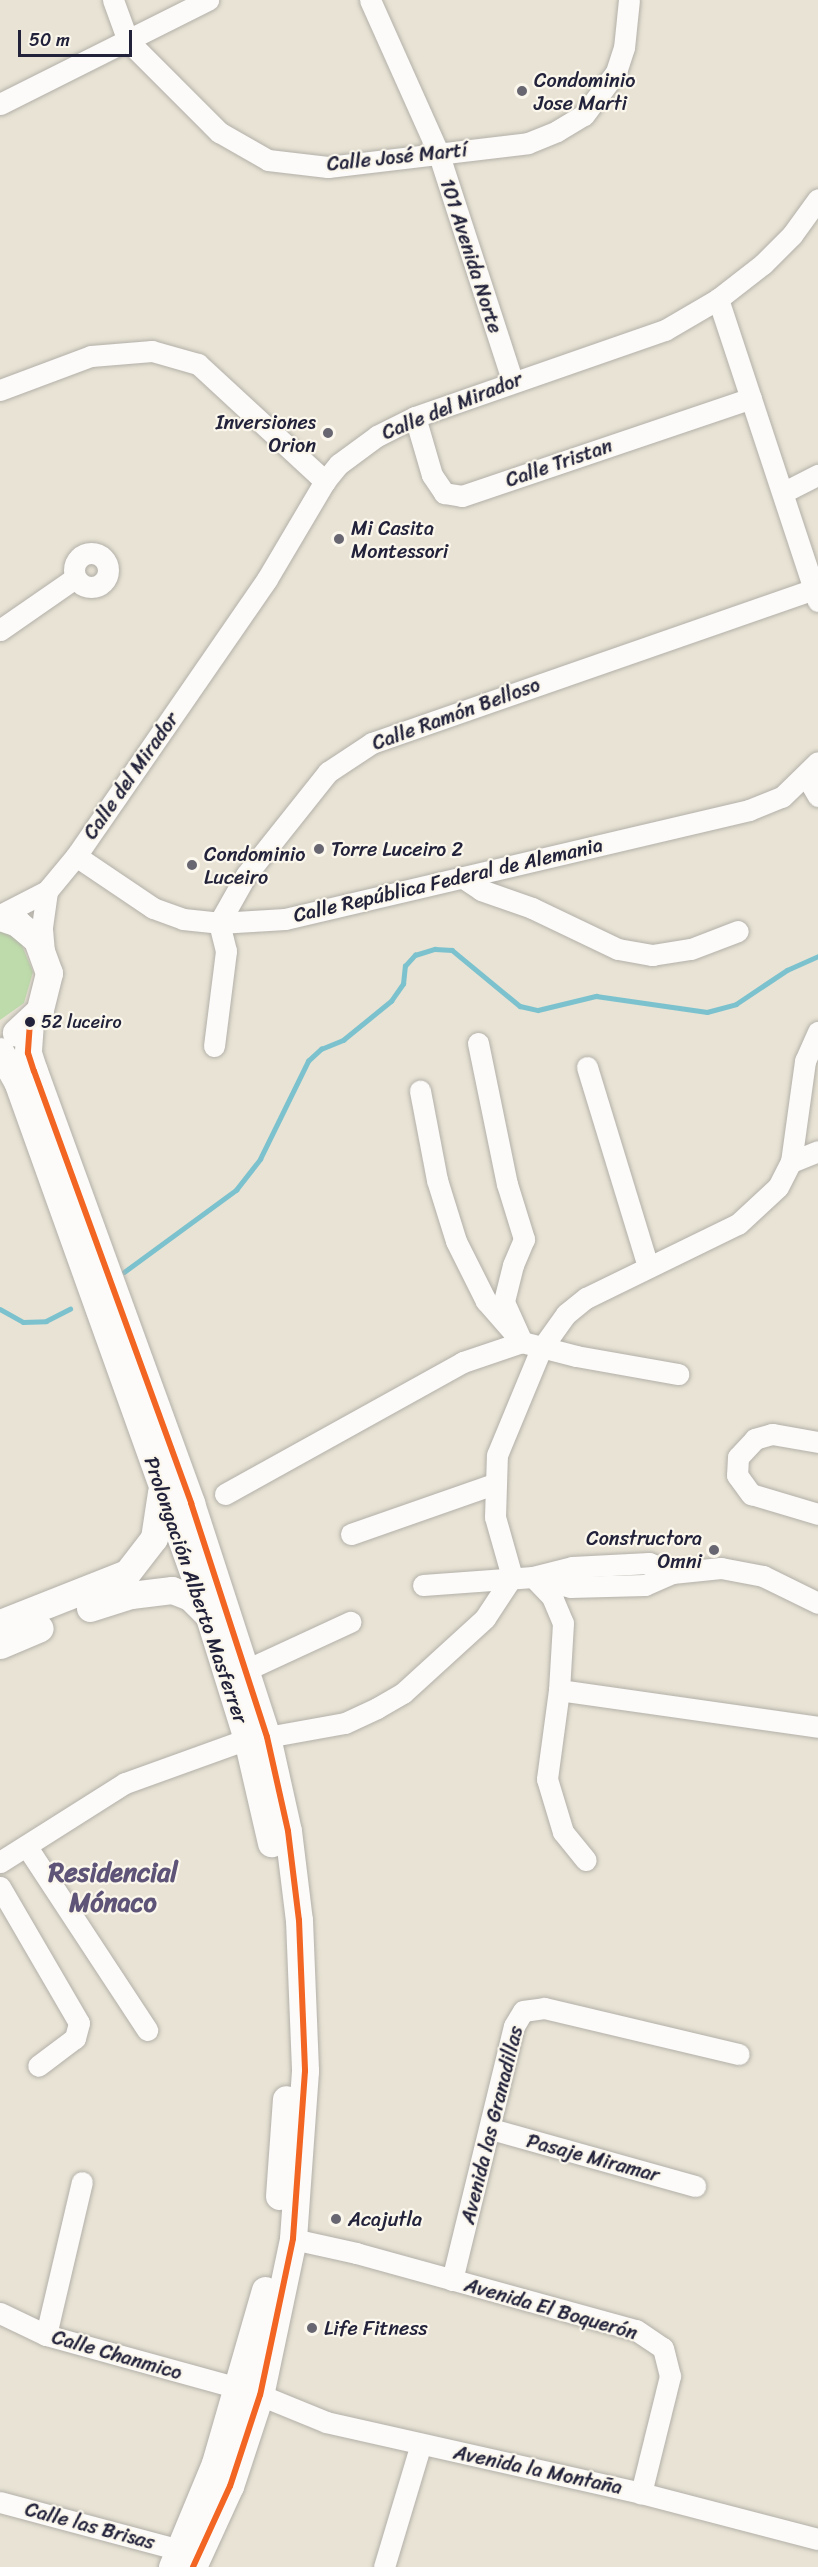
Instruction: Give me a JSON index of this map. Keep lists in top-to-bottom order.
{
  "streets": {
    "main road": ["Prolongación Alberto Masferrer"],
    "street": [
      "Calle José Martí",
      "101 Avenida Norte",
      "Calle del Mirador",
      "Calle Tristan",
      "Calle Ramón Belloso",
      "Calle República Federal de Alemania",
      "Avenida las Granadillas",
      "Pasaje Miramar",
      "Avenida El Boquerón",
      "Calle Chanmico",
      "Avenida la Montaña",
      "Calle las Brisas"
    ]
  },
  "crossings": [
    ["Calle José Martí", "101 Avenida Norte"],
    ["101 Avenida Norte", "Calle del Mirador"],
    ["Calle del Mirador", "Calle Tristan"],
    ["Calle del Mirador", "Calle República Federal de Alemania"],
    ["Calle Ramón Belloso", "Calle República Federal de Alemania"],
    ["Prolongación Alberto Masferrer", "Avenida El Boquerón"],
    ["Prolongación Alberto Masferrer", "Calle Chanmico"],
    ["Prolongación Alberto Masferrer", "Avenida la Montaña"],
    ["Prolongación Alberto Masferrer", "Calle las Brisas"],
    ["Avenida las Granadillas", "Pasaje Miramar"],
    ["Avenida las Granadillas", "Avenida El Boquerón"],
    ["Avenida El Boquerón", "Avenida la Montaña"],
    ["Calle Chanmico", "Avenida la Montaña"]
  ],
  "districts": ["Residencial Mónaco"],
  "places": [
    "Condominio Jose Marti",
    "Inversiones Orion",
    "Mi Casita Montessori",
    "Torre Luceiro 2",
    "Condominio Luceiro",
    "52 luceiro",
    "Constructora Omni",
    "Acajutla",
    "Life Fitness"
  ],
  "scale_bar": "50 m"
}
